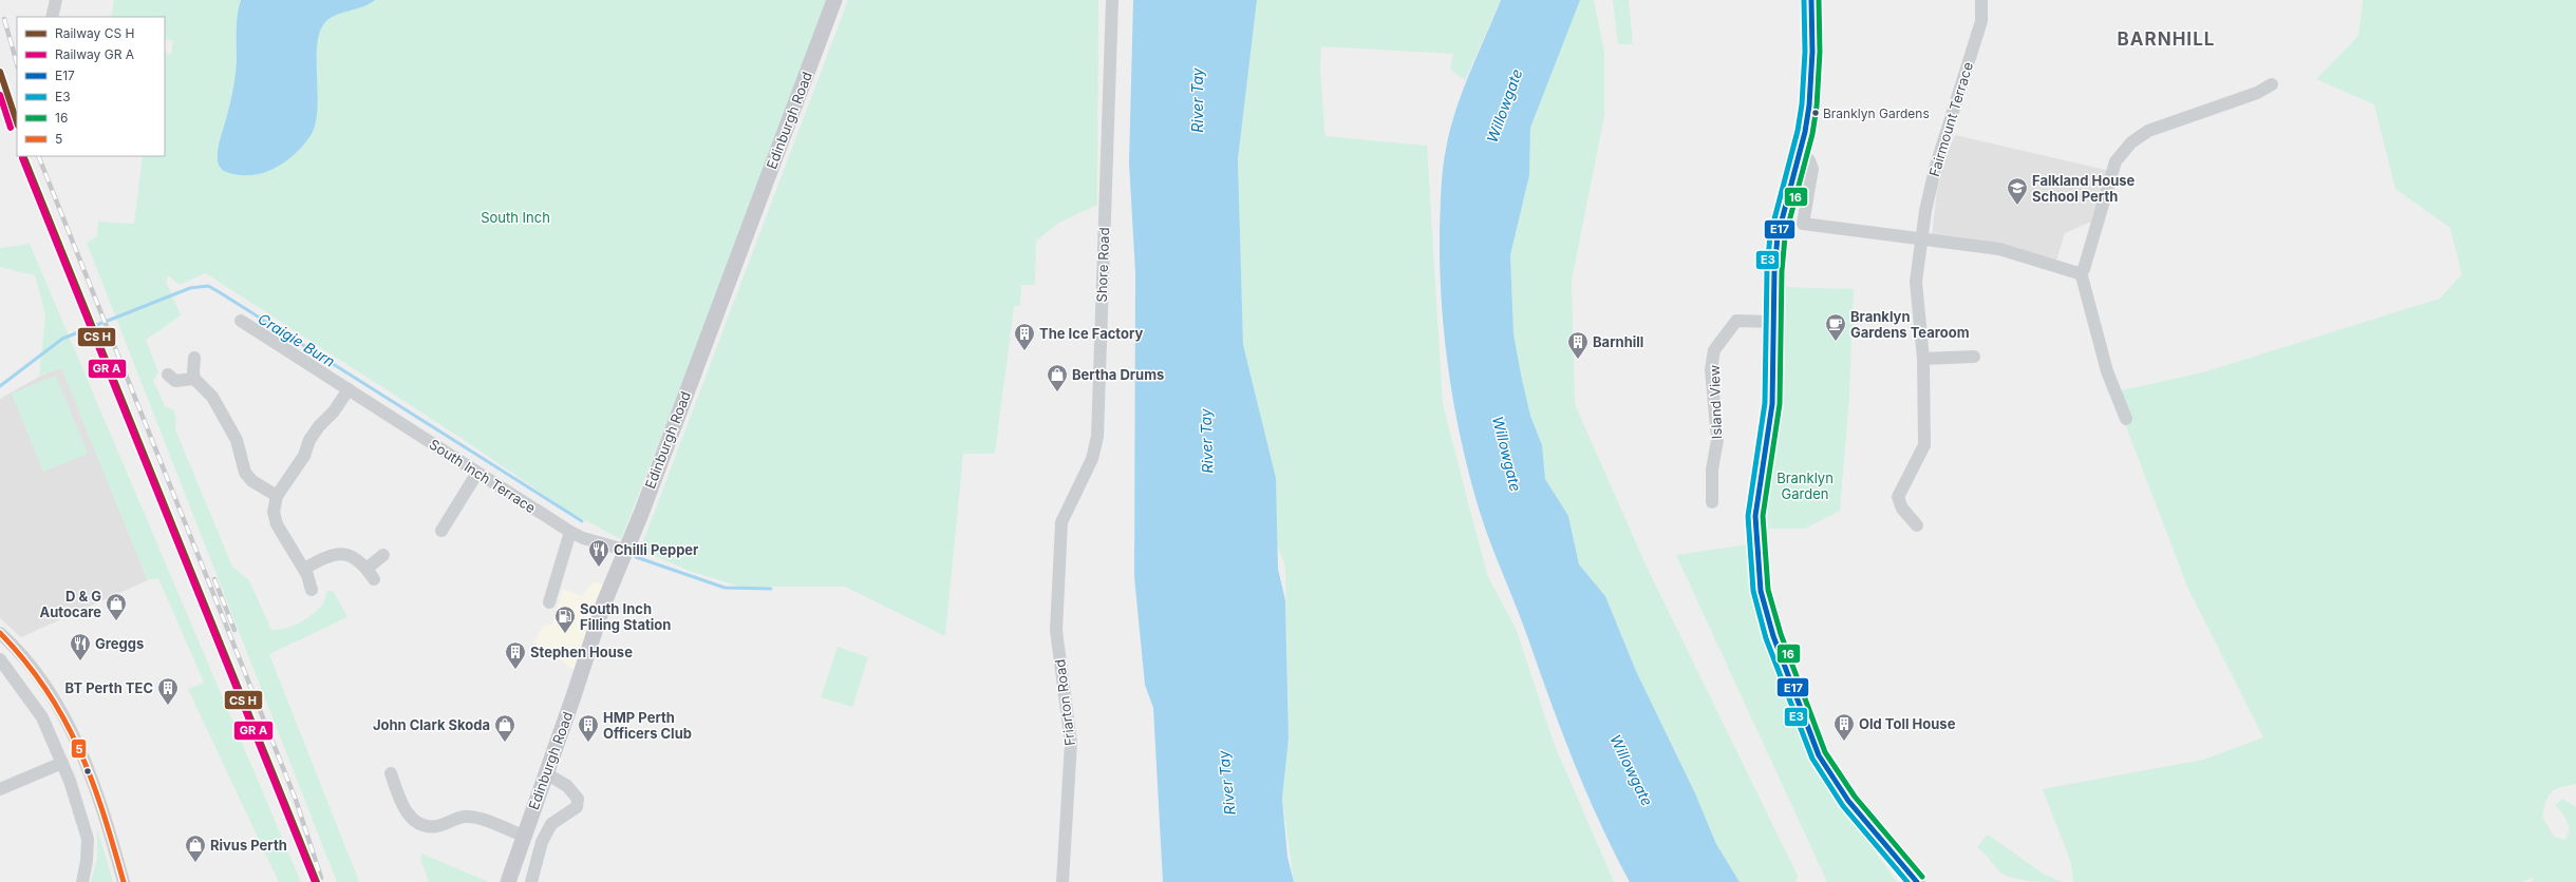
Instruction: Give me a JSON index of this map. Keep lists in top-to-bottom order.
{
  "streets": {
    "main road": ["Edinburgh Road"],
    "street": [
      "Fairmount Terrace",
      "Shore Road",
      "Island View",
      "South Inch Terrace",
      "Friarton Road"
    ]
  },
  "crossings": [
    ["Edinburgh Road", "South Inch Terrace"],
    ["Shore Road", "Friarton Road"]
  ],
  "districts": ["BARNHILL"],
  "water": ["River Tay", "Willowgate", "Craigie Burn"],
  "parks": ["South Inch", "Branklyn Garden"],
  "places": {
    "other": ["Branklyn Gardens"],
    "school or university": ["Falkland House School Perth"],
    "cafe": ["Branklyn Gardens Tearoom"],
    "building": [
      "The Ice Factory",
      "Barnhill",
      "Stephen House",
      "BT Perth TEC",
      "Old Toll House",
      "HMP Perth Officers Club"
    ],
    "shop": [
      "Bertha Drums",
      "D & G Autocare",
      "John Clark Skoda",
      "Rivus Perth"
    ],
    "restaurant": ["Chilli Pepper", "Greggs"],
    "fuel station": ["South Inch Filling Station"]
  },
  "lines": [
    "transit line E17",
    "transit line E3",
    "transit line 16",
    "transit line 5"
  ],
  "legend": [
    "Railway CS H",
    "Railway GR A",
    "E17",
    "E3",
    "16",
    "5"
  ]
}
